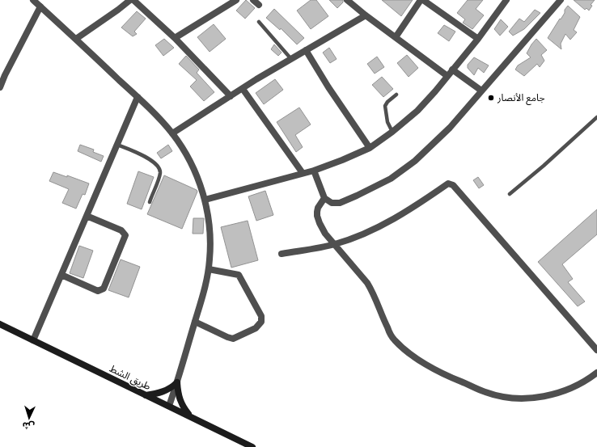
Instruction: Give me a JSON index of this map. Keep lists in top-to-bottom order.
{
  "streets": {
    "main road": ["طريق الشط"]
  },
  "places": ["جامع الأنصار"],
  "north": "bottom"
}
